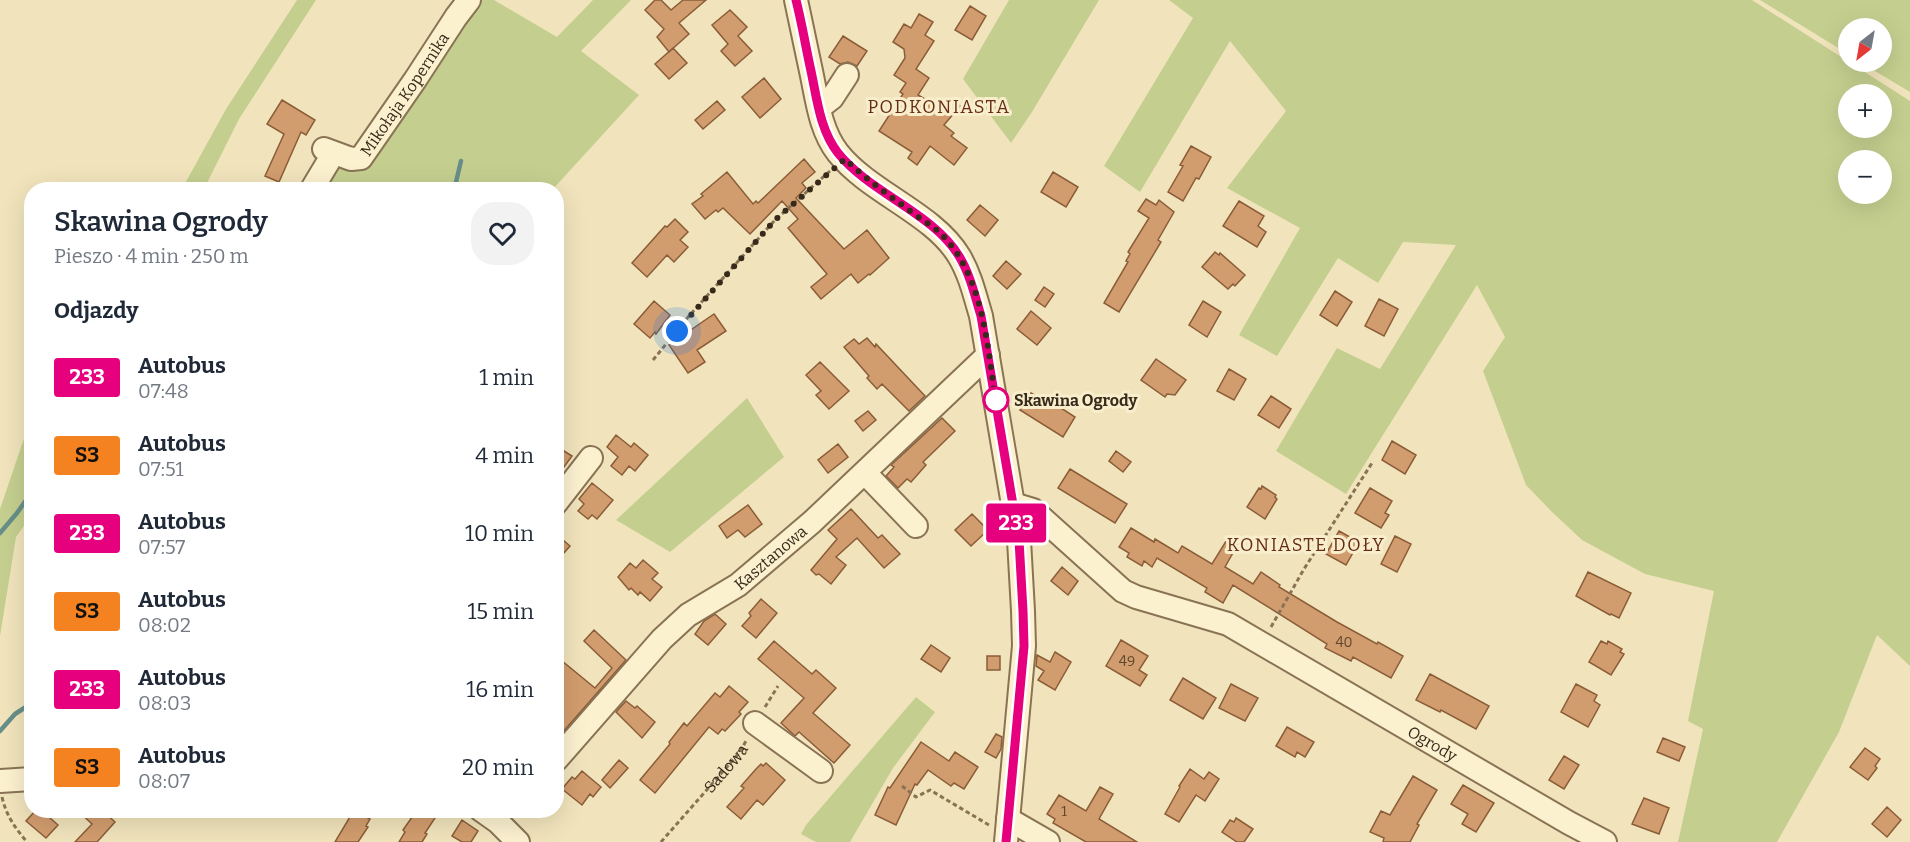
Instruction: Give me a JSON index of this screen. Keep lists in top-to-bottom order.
{
  "streets": {
    "street": ["Mikołaja Kopernika", "Kasztanowa", "Ogrody"],
    "path": ["Sadowa"]
  },
  "districts": ["PODKONIASTA", "KONIASTE DOŁY"],
  "places": ["Skawina Ogrody"],
  "lines": ["bus line 233"],
  "house_numbers": ["40", "49", "1"],
  "north": "bottom left",
  "page": {
    "on_map": "233",
    "map_buttons": ["+", "−"],
    "heading": [
      ["Skawina Ogrody", "Pieszo · 4 min · 250 m"],
      "Odjazdy"
    ],
    "list": [
      {
        "mark": "233",
        "name": "Autobus",
        "note": "07:48",
        "value": "1 min"
      },
      {
        "mark": "S3",
        "name": "Autobus",
        "note": "07:51",
        "value": "4 min"
      },
      {
        "mark": "233",
        "name": "Autobus",
        "note": "07:57",
        "value": "10 min"
      },
      {
        "mark": "S3",
        "name": "Autobus",
        "note": "08:02",
        "value": "15 min"
      },
      {
        "mark": "233",
        "name": "Autobus",
        "note": "08:03",
        "value": "16 min"
      },
      {
        "mark": "S3",
        "name": "Autobus",
        "note": "08:07",
        "value": "20 min"
      }
    ]
  }
}
